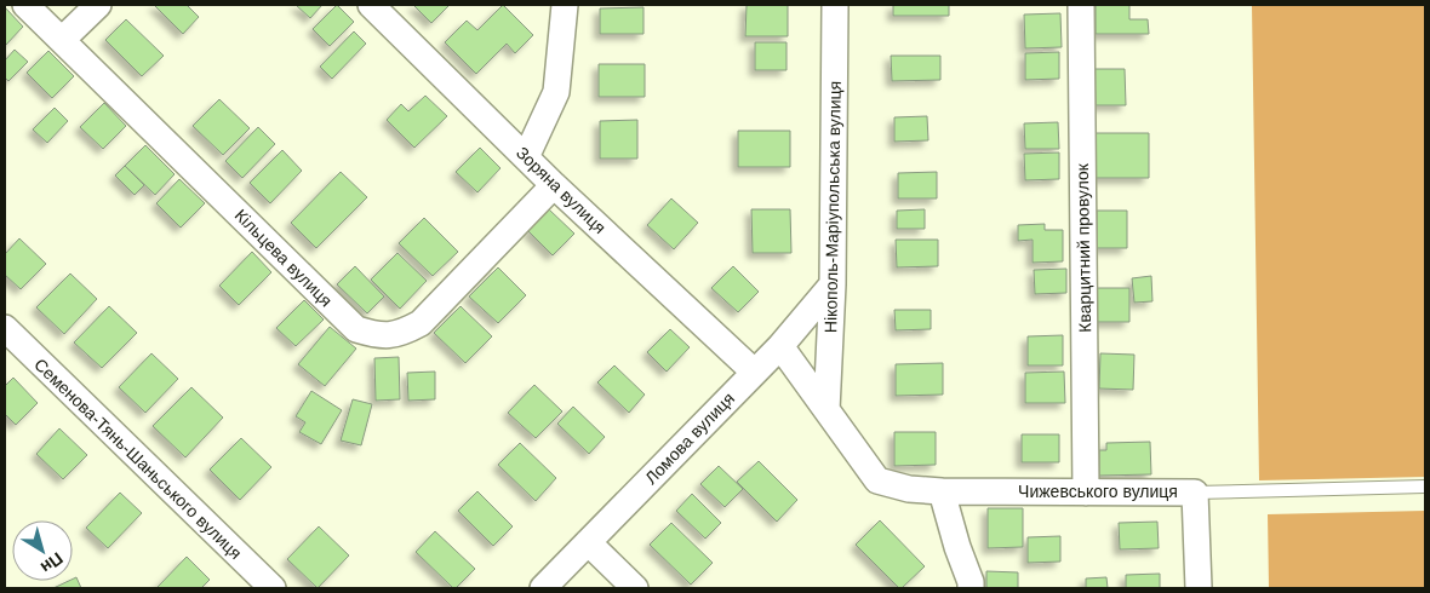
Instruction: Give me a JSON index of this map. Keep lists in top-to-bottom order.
{
  "streets": {
    "street": [
      "Зоряна вулиця",
      "Нікополь-Маріупольська вулиця",
      "Кварцитний провулок",
      "Кільцева вулиця",
      "Ломова вулиця",
      "Семенова-Тянь-Шаньського вулиця",
      "Чижевського вулиця"
    ]
  },
  "crossings": [
    ["Зоряна вулиця", "Кільцева вулиця"],
    ["Зоряна вулиця", "Ломова вулиця"],
    ["Нікополь-Маріупольська вулиця", "Ломова вулиця"],
    ["Кварцитний провулок", "Чижевського вулиця"]
  ],
  "north": "bottom right"
}
